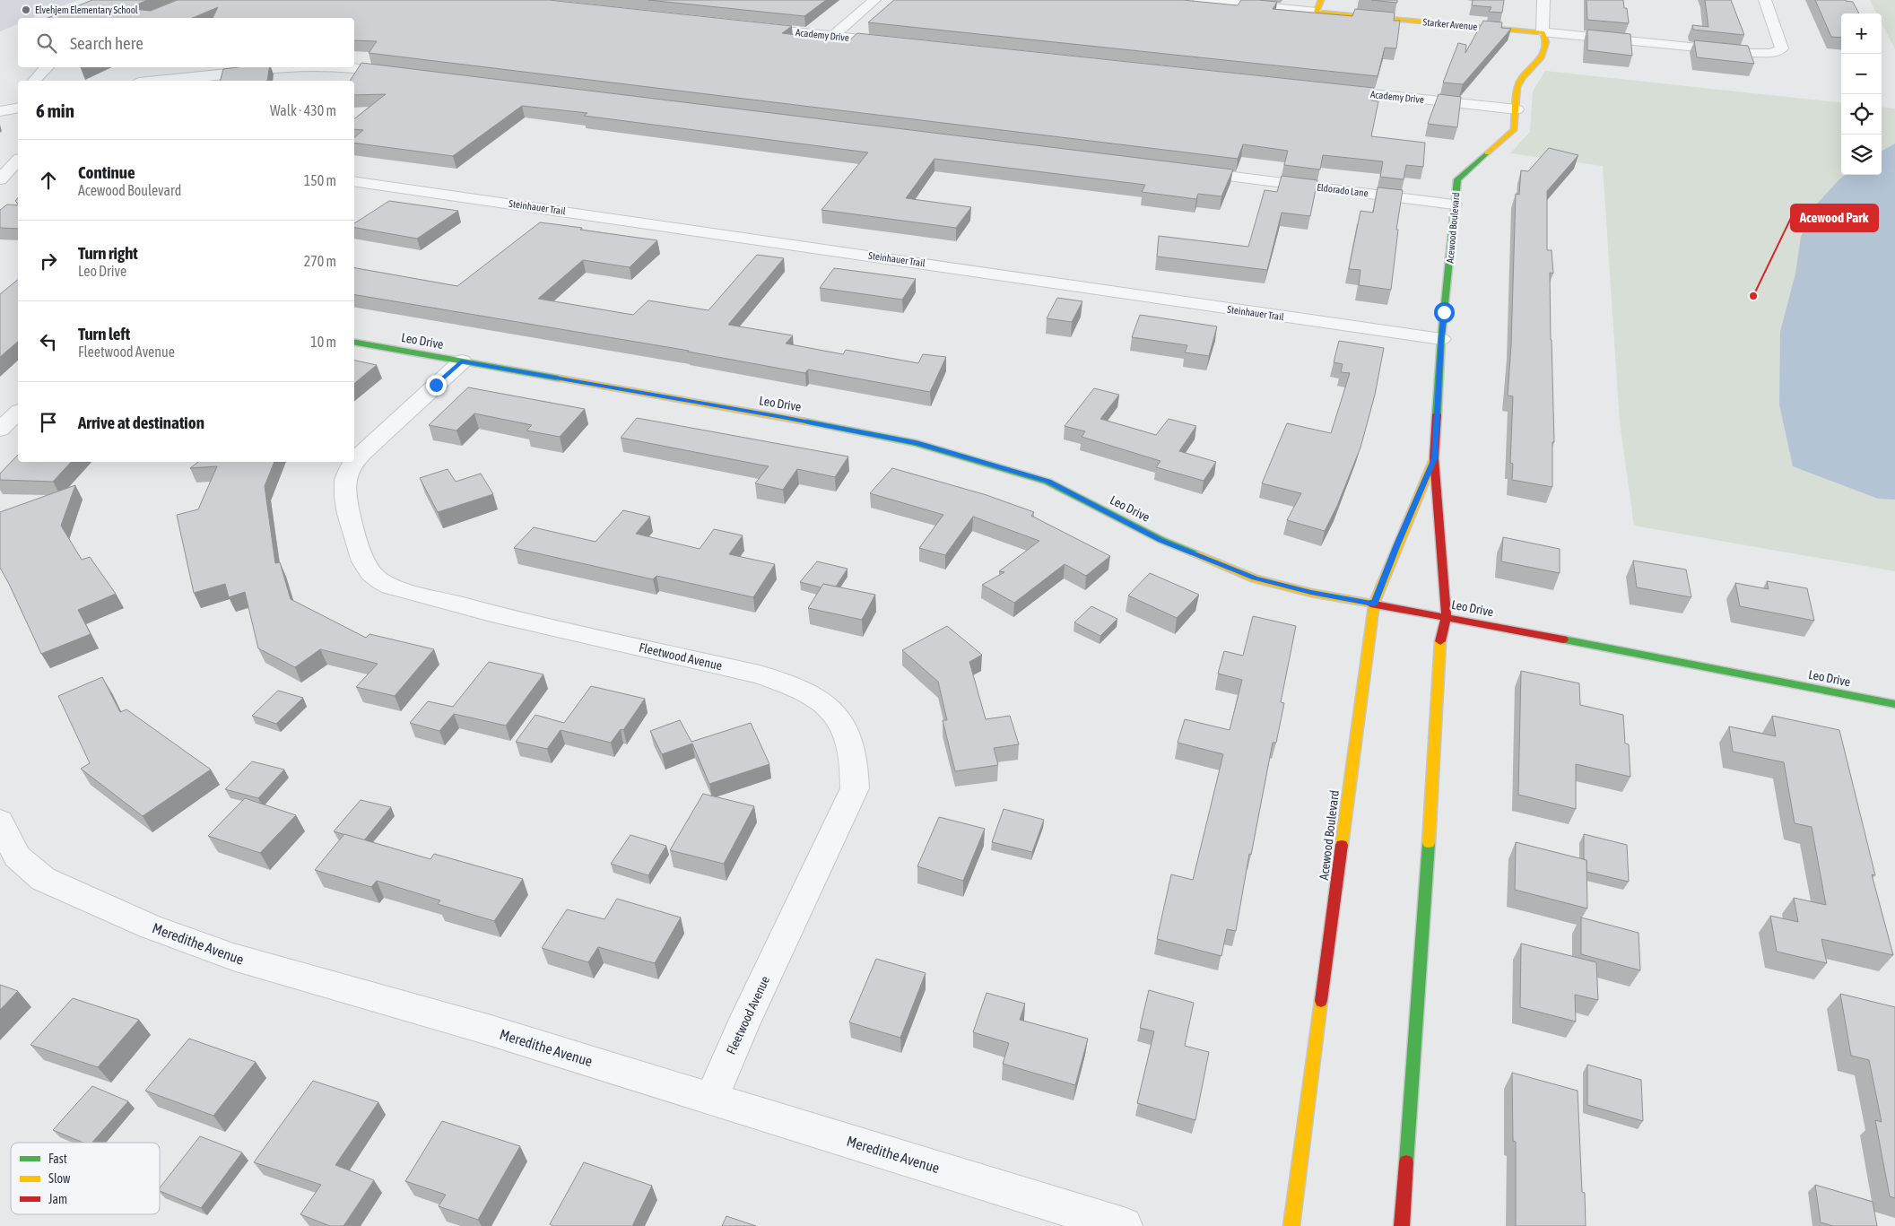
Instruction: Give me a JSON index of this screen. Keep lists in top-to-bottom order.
{
  "streets": {
    "street": [
      "Starker Avenue",
      "Academy Drive",
      "Eldorado Lane",
      "Steinhauer Trail",
      "Acewood Boulevard",
      "Leo Drive",
      "Fleetwood Avenue",
      "Meredithe Avenue"
    ]
  },
  "crossings": [
    ["Starker Avenue", "Acewood Boulevard"],
    ["Academy Drive", "Acewood Boulevard"],
    ["Eldorado Lane", "Acewood Boulevard"],
    ["Steinhauer Trail", "Acewood Boulevard"],
    ["Acewood Boulevard", "Leo Drive"],
    ["Leo Drive", "Fleetwood Avenue"],
    ["Fleetwood Avenue", "Meredithe Avenue"]
  ],
  "places": ["Elvehjem Elementary School", "Acewood Park"],
  "legend": ["Fast", "Slow", "Jam"],
  "page": {
    "map_buttons": ["+", "−"],
    "search": "Search here",
    "heading": ["6 min", "Walk · 430 m"],
    "list": [
      ["Continue", "Acewood Boulevard", "150 m"],
      ["Turn right", "Leo Drive", "270 m"],
      ["Turn left", "Fleetwood Avenue", "10 m"],
      "Arrive at destination"
    ]
  }
}
